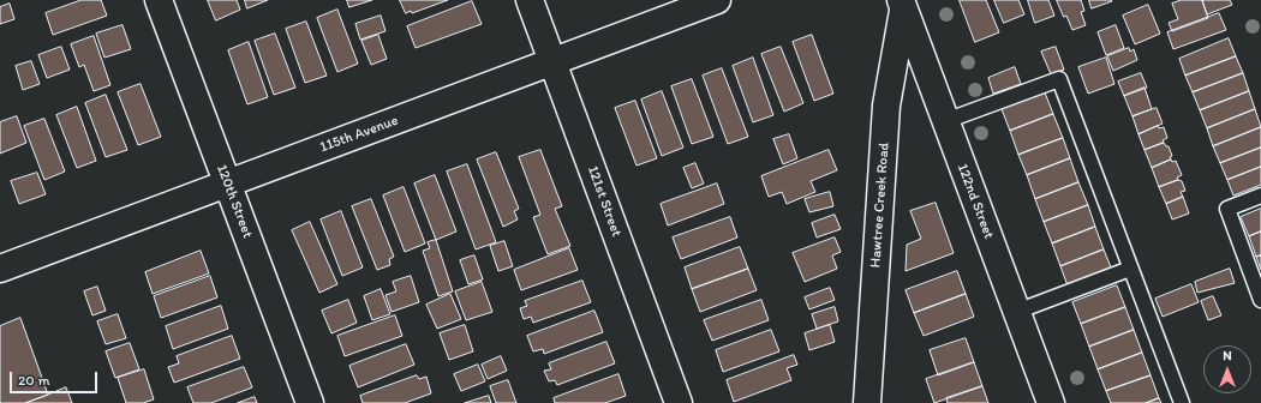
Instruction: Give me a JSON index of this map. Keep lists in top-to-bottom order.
{
  "streets": {
    "street": [
      "115th Avenue",
      "120th Street",
      "121st Street",
      "122nd Street",
      "Hawtree Creek Road"
    ]
  },
  "crossings": [
    ["115th Avenue", "120th Street"],
    ["115th Avenue", "121st Street"],
    ["122nd Street", "Hawtree Creek Road"]
  ],
  "scale_bar": "20 m",
  "north": "top"
}
